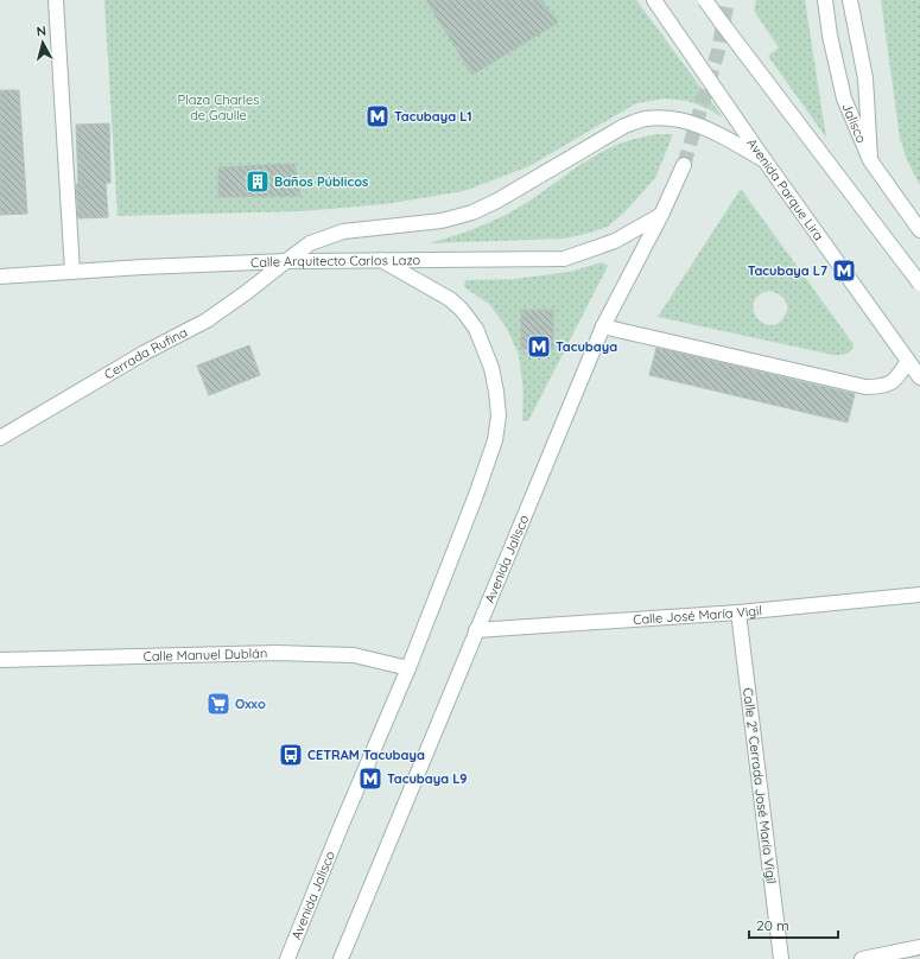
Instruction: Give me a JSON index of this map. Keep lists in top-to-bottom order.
{
  "streets": {
    "main road": [
      "Jalisco",
      "Avenida Parque Lira",
      "Calle Arquitecto Carlos Lazo",
      "Cerrada Rufina",
      "Avenida Jalisco",
      "Calle José María Vigil",
      "Calle Manuel Dublán",
      "Calle 2ª Cerrada José María Vigil"
    ]
  },
  "crossings": [
    ["Avenida Parque Lira", "Cerrada Rufina"],
    ["Calle Arquitecto Carlos Lazo", "Cerrada Rufina"],
    ["Calle Arquitecto Carlos Lazo", "Avenida Jalisco"],
    ["Avenida Jalisco", "Calle José María Vigil"],
    ["Avenida Jalisco", "Calle Manuel Dublán"],
    ["Calle José María Vigil", "Calle 2ª Cerrada José María Vigil"]
  ],
  "parks": ["Plaza Charles de Gaulle"],
  "places": {
    "metro station": [
      "Tacubaya L1",
      "Tacubaya L7",
      "Tacubaya",
      "Tacubaya L9"
    ],
    "building": ["Baños Públicos"],
    "supermarket": ["Oxxo"],
    "bus stop": ["CETRAM Tacubaya"]
  },
  "scale_bar": "20 m",
  "north": "top"
}
